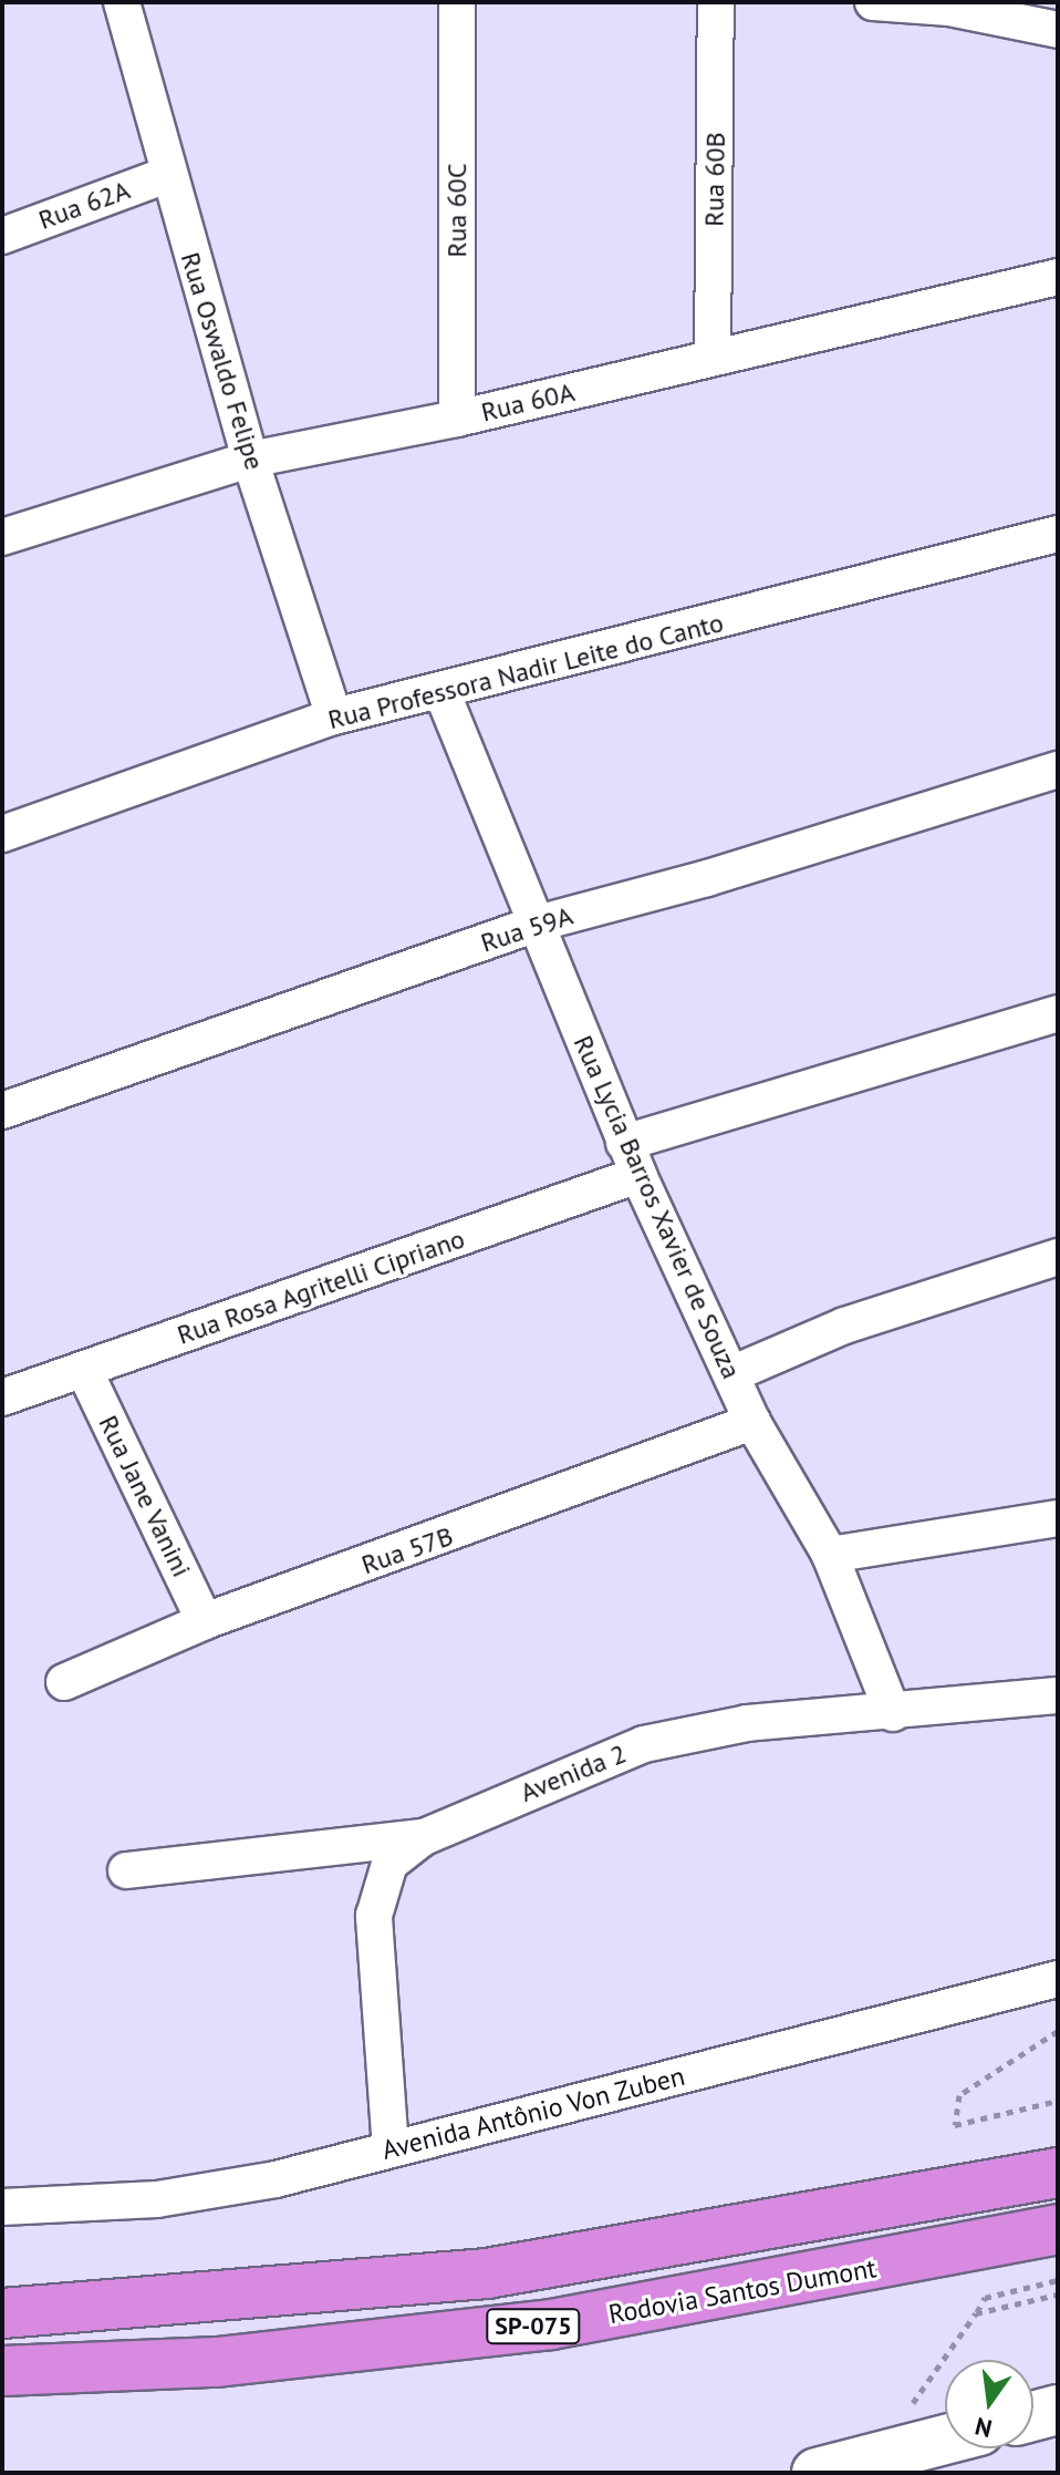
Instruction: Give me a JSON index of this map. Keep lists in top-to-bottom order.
{
  "streets": {
    "highway": ["Rodovia Santos Dumont", "SP-075"],
    "street": [
      "Rua 60B",
      "Rua 62A",
      "Rua 60C",
      "Rua Oswaldo Felipe",
      "Rua 60A",
      "Rua Professora Nadir Leite do Canto",
      "Rua 59A",
      "Rua Lycia Barros Xavier de Souza",
      "Rua Rosa Agritelli Cipriano",
      "Rua Jane Vanini",
      "Rua 57B",
      "Avenida 2",
      "Avenida Antônio Von Zuben"
    ]
  },
  "crossings": [
    ["Rua 60B", "Rua 60A"],
    ["Rua 62A", "Rua Oswaldo Felipe"],
    ["Rua 60C", "Rua 60A"],
    ["Rua Oswaldo Felipe", "Rua 60A"],
    ["Rua Oswaldo Felipe", "Rua Professora Nadir Leite do Canto"],
    ["Rua Professora Nadir Leite do Canto", "Rua Lycia Barros Xavier de Souza"],
    ["Rua 59A", "Rua Lycia Barros Xavier de Souza"],
    ["Rua Lycia Barros Xavier de Souza", "Rua Rosa Agritelli Cipriano"],
    ["Rua Lycia Barros Xavier de Souza", "Rua 57B"],
    ["Rua Lycia Barros Xavier de Souza", "Avenida 2"],
    ["Rua Rosa Agritelli Cipriano", "Rua Jane Vanini"],
    ["Rua Jane Vanini", "Rua 57B"],
    ["Avenida 2", "Avenida Antônio Von Zuben"]
  ],
  "north": "bottom"
}
